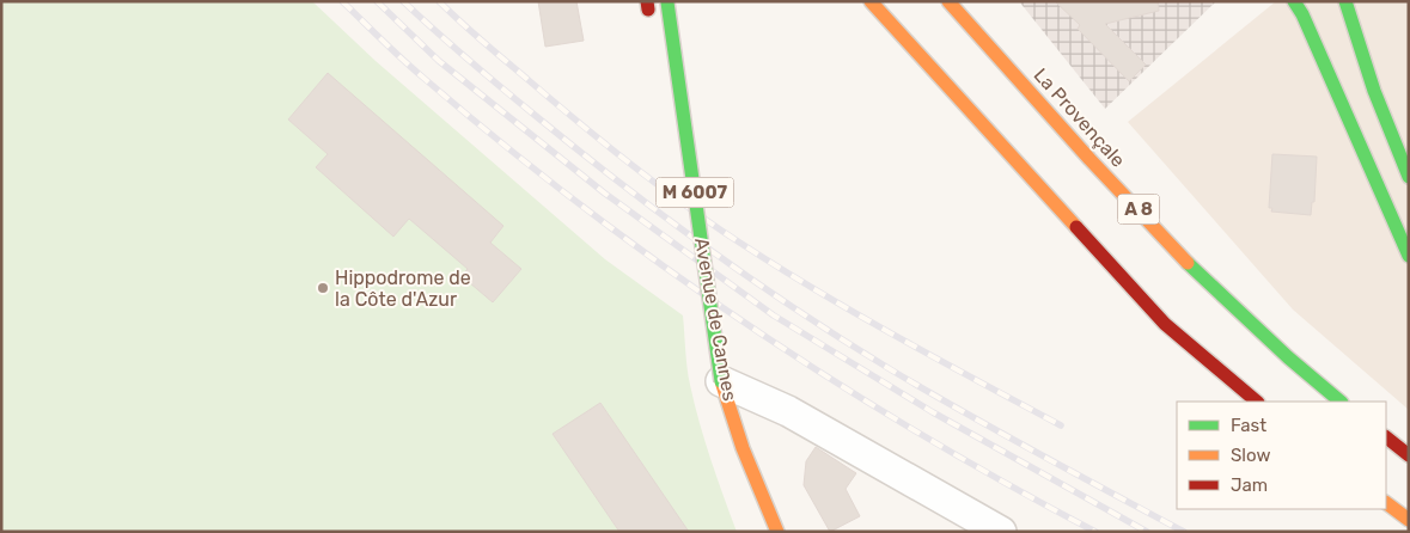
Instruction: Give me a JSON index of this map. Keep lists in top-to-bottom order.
{
  "streets": {
    "main road": [
      "La Provençale",
      "M 6007",
      "A 8",
      "Avenue de Cannes"
    ]
  },
  "places": ["Hippodrome de la Côte d'Azur"],
  "legend": ["Fast", "Slow", "Jam"]
}
